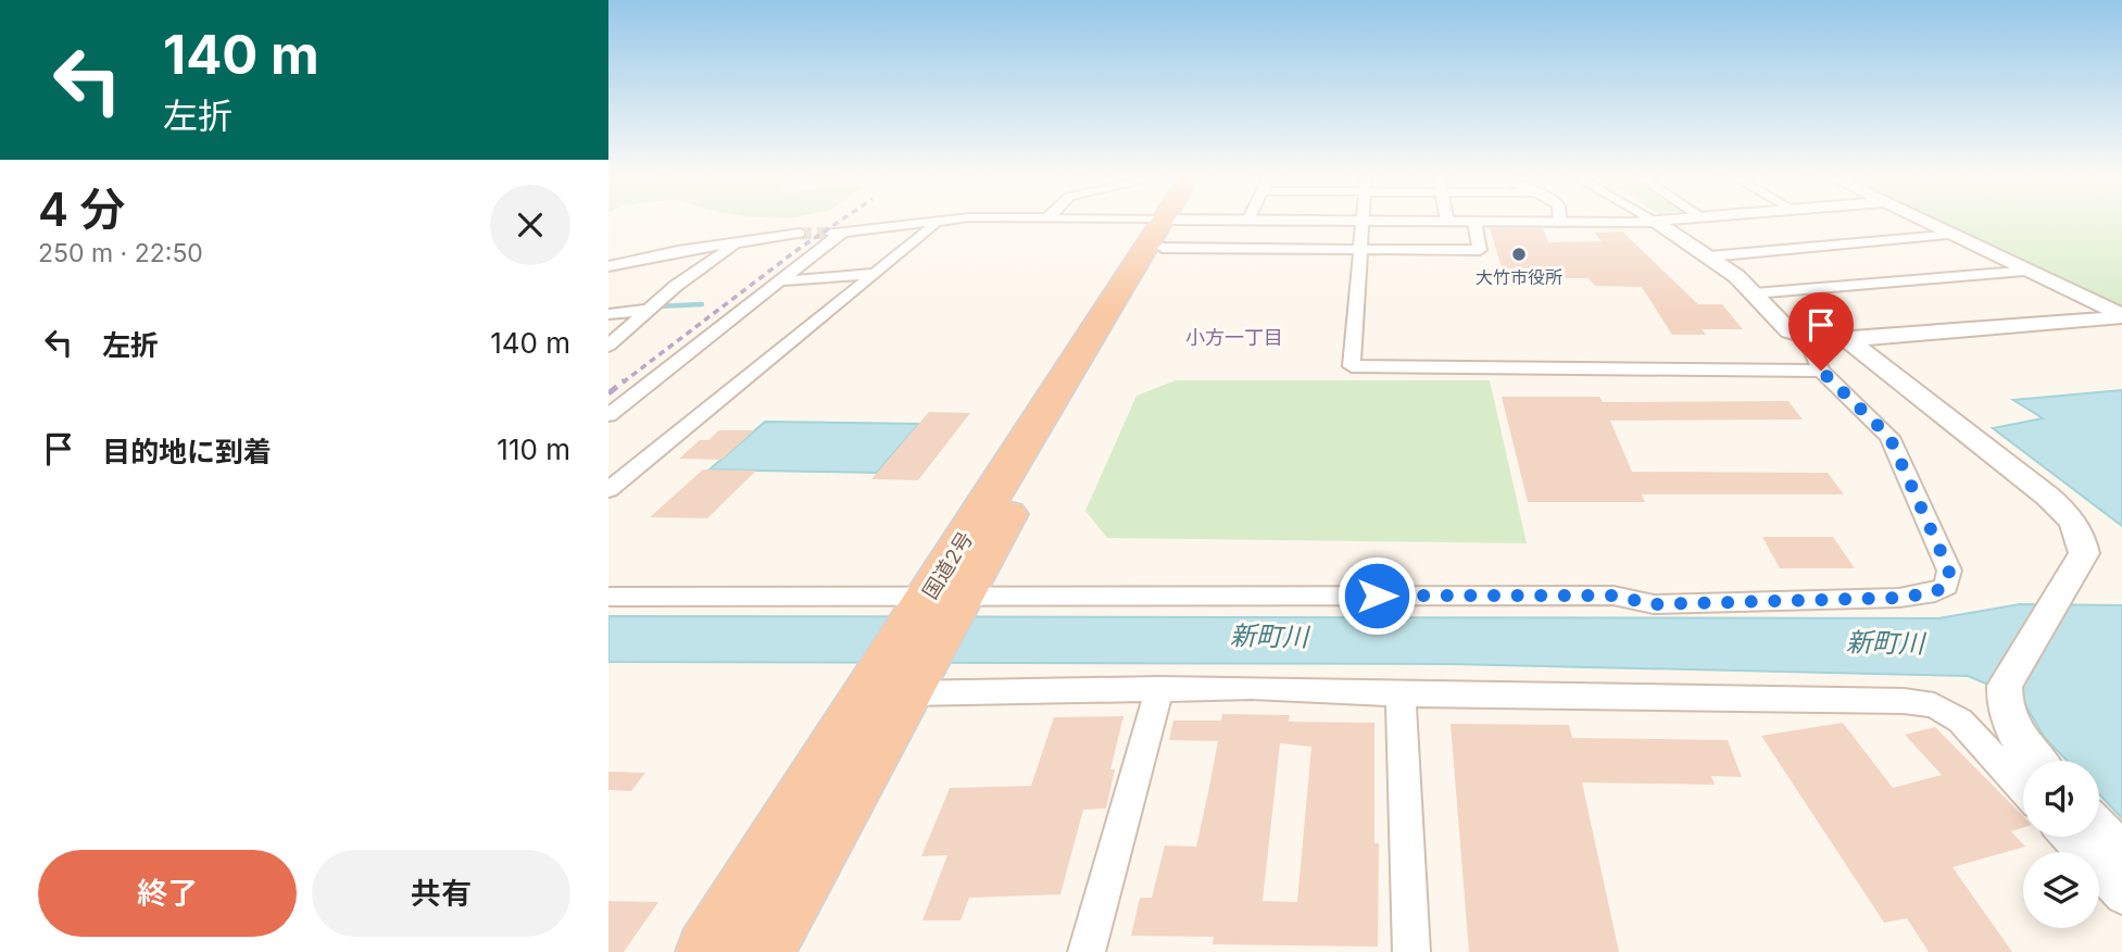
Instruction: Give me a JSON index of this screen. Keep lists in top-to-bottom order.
{
  "streets": {
    "highway": ["国道2号"]
  },
  "districts": ["小方一丁目"],
  "water": ["新町川"],
  "places": ["大竹市役所"],
  "page": {
    "turn": ["140 m", "左折"],
    "heading": ["4 分", "250 m · 22:50"],
    "list": [
      {
        "name": "左折",
        "value": "140 m"
      },
      {
        "name": "目的地に到着",
        "value": "110 m"
      }
    ],
    "buttons": ["終了", "共有"]
  }
}
